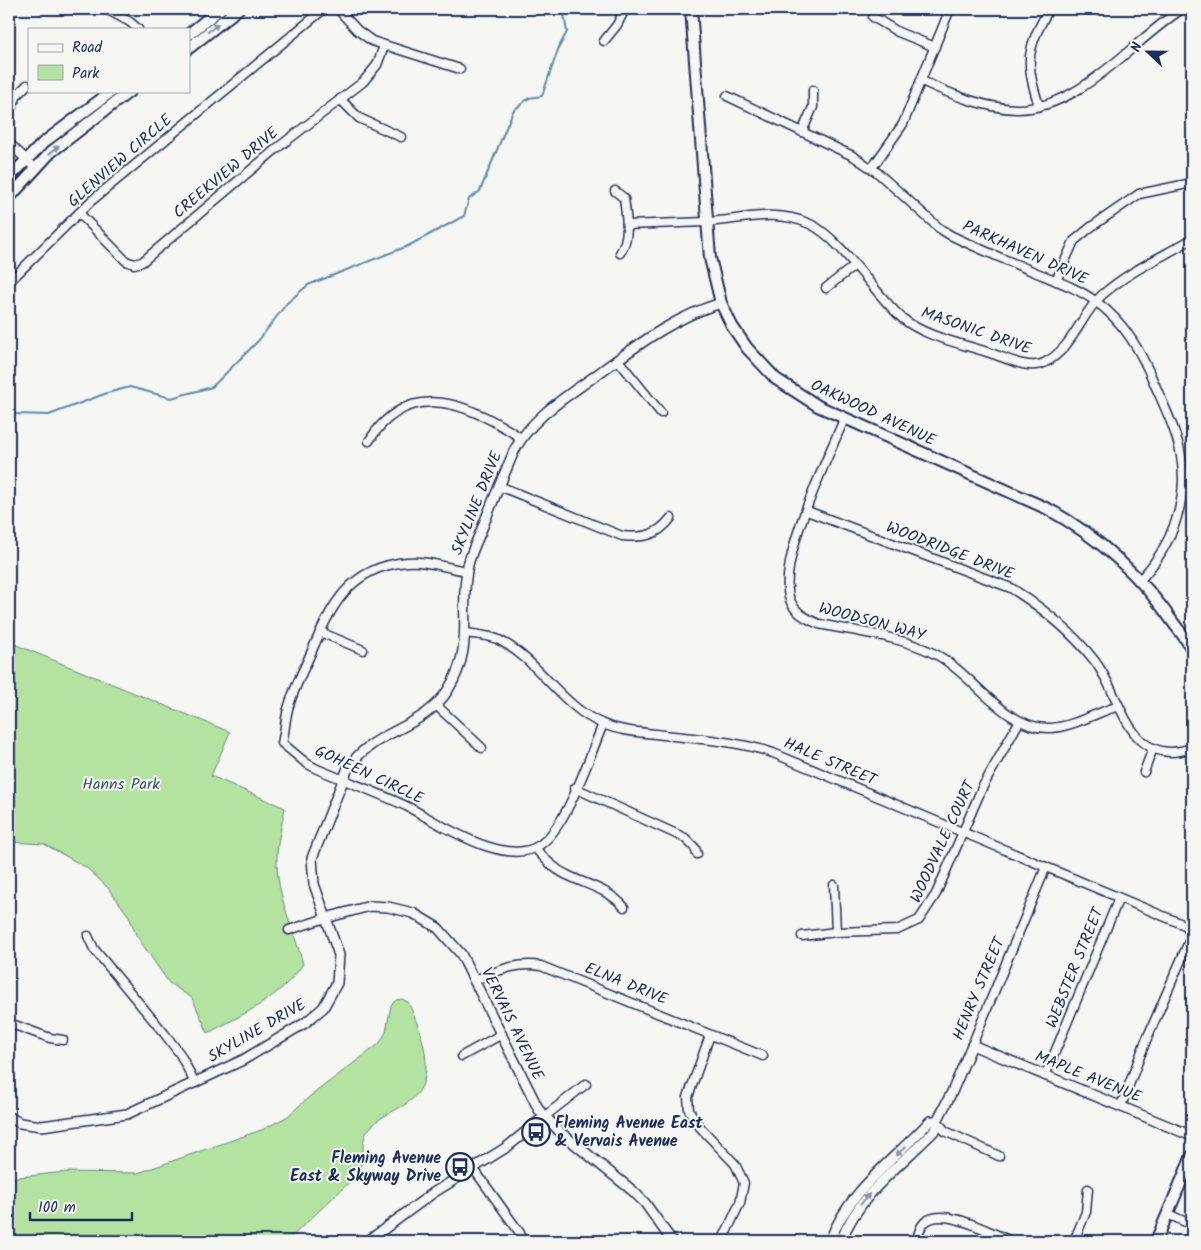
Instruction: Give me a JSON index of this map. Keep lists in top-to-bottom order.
{
  "streets": {
    "main road": ["OAKWOOD AVENUE"],
    "street": [
      "GLENVIEW CIRCLE",
      "CREEKVIEW DRIVE",
      "PARKHAVEN DRIVE",
      "MASONIC DRIVE",
      "SKYLINE DRIVE",
      "WOODRIDGE DRIVE",
      "WOODSON WAY",
      "HALE STREET",
      "GOHEEN CIRCLE",
      "WOODVALE COURT",
      "WEBSTER STREET",
      "ELNA DRIVE",
      "HENRY STREET",
      "VERVAIS AVENUE",
      "MAPLE AVENUE"
    ]
  },
  "crossings": [
    ["GLENVIEW CIRCLE", "CREEKVIEW DRIVE"],
    ["PARKHAVEN DRIVE", "MASONIC DRIVE"],
    ["PARKHAVEN DRIVE", "OAKWOOD AVENUE"],
    ["MASONIC DRIVE", "OAKWOOD AVENUE"],
    ["OAKWOOD AVENUE", "SKYLINE DRIVE"],
    ["OAKWOOD AVENUE", "WOODSON WAY"],
    ["SKYLINE DRIVE", "HALE STREET"],
    ["SKYLINE DRIVE", "GOHEEN CIRCLE"],
    ["SKYLINE DRIVE", "VERVAIS AVENUE"],
    ["WOODRIDGE DRIVE", "WOODSON WAY"],
    ["WOODSON WAY", "WOODVALE COURT"],
    ["HALE STREET", "WOODVALE COURT"],
    ["HALE STREET", "WEBSTER STREET"],
    ["HALE STREET", "HENRY STREET"],
    ["HALE STREET", "MAPLE AVENUE"],
    ["WEBSTER STREET", "MAPLE AVENUE"],
    ["ELNA DRIVE", "VERVAIS AVENUE"],
    ["HENRY STREET", "MAPLE AVENUE"]
  ],
  "parks": ["Hanns Park"],
  "places": {
    "bus stop": ["Fleming Avenue East & Vervais Avenue", "Fleming Avenue East & Skyway Drive"]
  },
  "legend": ["Road", "Park"],
  "scale_bar": "100 m",
  "north": "left"
}
